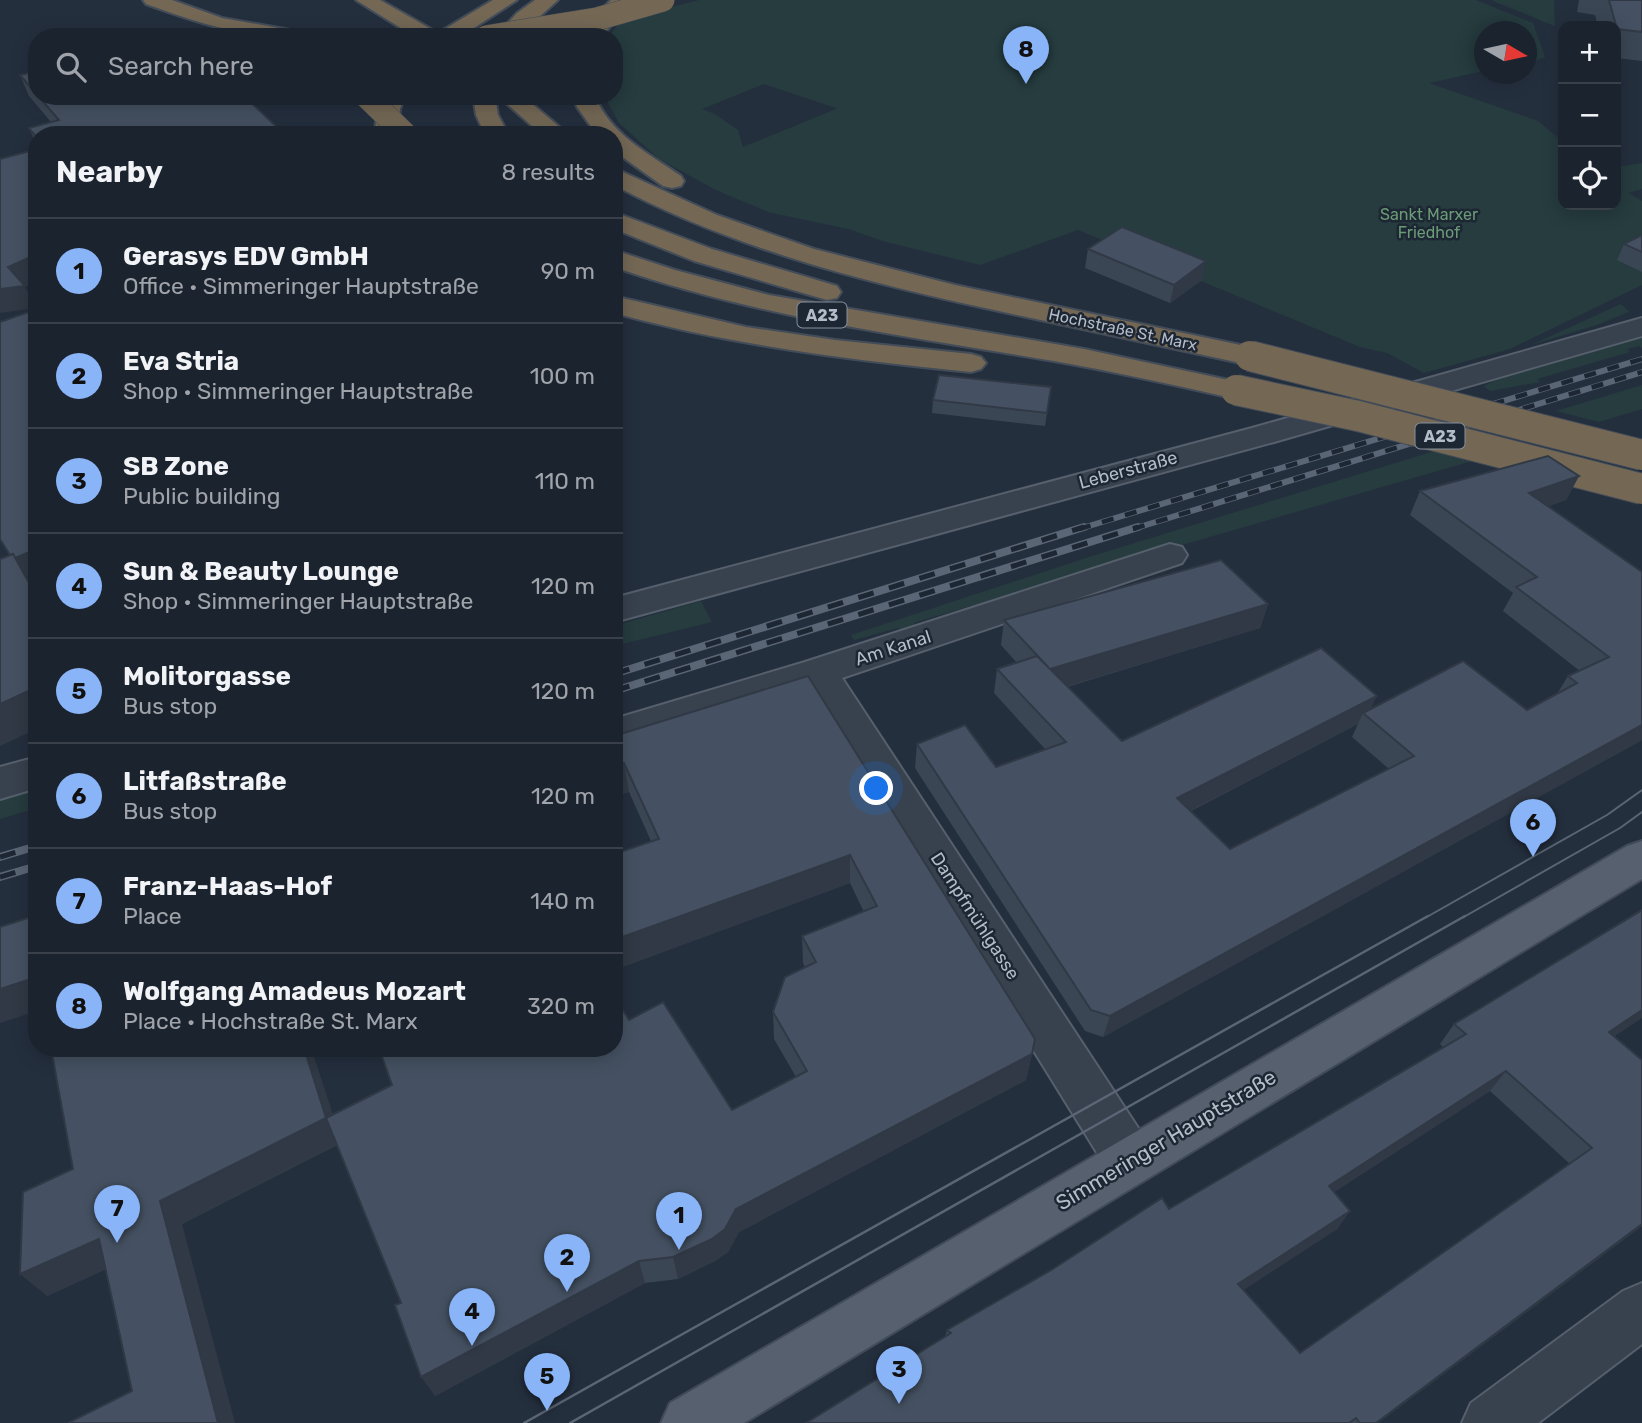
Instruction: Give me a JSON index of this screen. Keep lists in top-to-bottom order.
{
  "streets": {
    "highway": ["A23", "Hochstraße St. Marx"],
    "main road": ["Simmeringer Hauptstraße"],
    "street": ["Leberstraße", "Am Kanal", "Dampfmühlgasse"]
  },
  "crossings": [
    ["Am Kanal", "Dampfmühlgasse"],
    ["Dampfmühlgasse", "Simmeringer Hauptstraße"]
  ],
  "parks": ["Sankt Marxer Friedhof"],
  "north": "right",
  "page": {
    "map_buttons": ["+", "−"],
    "pins": [
      "8",
      "6",
      "7",
      "1",
      "2",
      "4",
      "3",
      "5"
    ],
    "search": "Search here",
    "heading": ["Nearby", "8 results"],
    "list": [
      {
        "mark": "1",
        "name": "Gerasys EDV GmbH",
        "note": "Office · Simmeringer Hauptstraße",
        "value": "90 m"
      },
      {
        "mark": "2",
        "name": "Eva Stria",
        "note": "Shop · Simmeringer Hauptstraße",
        "value": "100 m"
      },
      {
        "mark": "3",
        "name": "SB Zone",
        "note": "Public building",
        "value": "110 m"
      },
      {
        "mark": "4",
        "name": "Sun & Beauty Lounge",
        "note": "Shop · Simmeringer Hauptstraße",
        "value": "120 m"
      },
      {
        "mark": "5",
        "name": "Molitorgasse",
        "note": "Bus stop",
        "value": "120 m"
      },
      {
        "mark": "6",
        "name": "Litfaßstraße",
        "note": "Bus stop",
        "value": "120 m"
      },
      {
        "mark": "7",
        "name": "Franz-Haas-Hof",
        "note": "Place",
        "value": "140 m"
      },
      {
        "mark": "8",
        "name": "Wolfgang Amadeus Mozart",
        "note": "Place · Hochstraße St. Marx",
        "value": "320 m"
      }
    ]
  }
}
